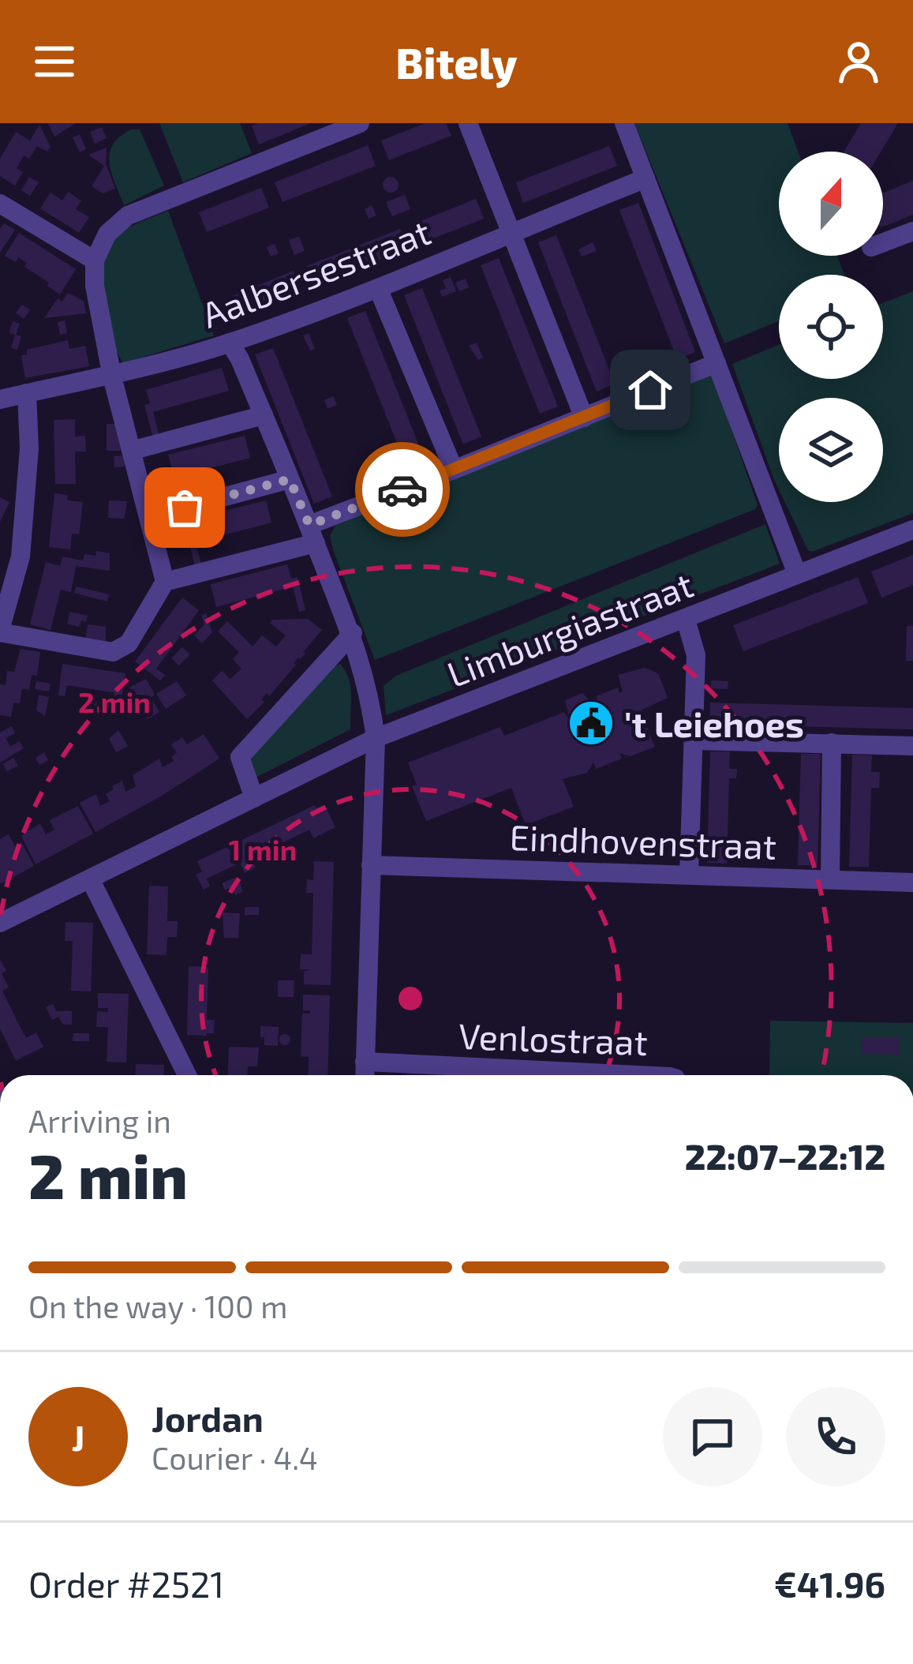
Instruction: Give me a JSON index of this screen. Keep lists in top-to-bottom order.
{
  "streets": {
    "street": [
      "Aalbersestraat",
      "Limburgiastraat",
      "Eindhovenstraat",
      "Venlostraat"
    ]
  },
  "places": {
    "public building": ["'t Leiehoes"]
  },
  "north": "top",
  "page": {
    "header": "Bitely",
    "heading": ["2 min", "Arriving in", "22:07–22:12"],
    "panel": [
      "Jordan",
      "Courier · 4.4",
      "Order #2521",
      "€41.96"
    ],
    "bar": "On the way · 100 m",
    "round": "J"
  },
  "rings": ["2 min", "1 min"]
}
